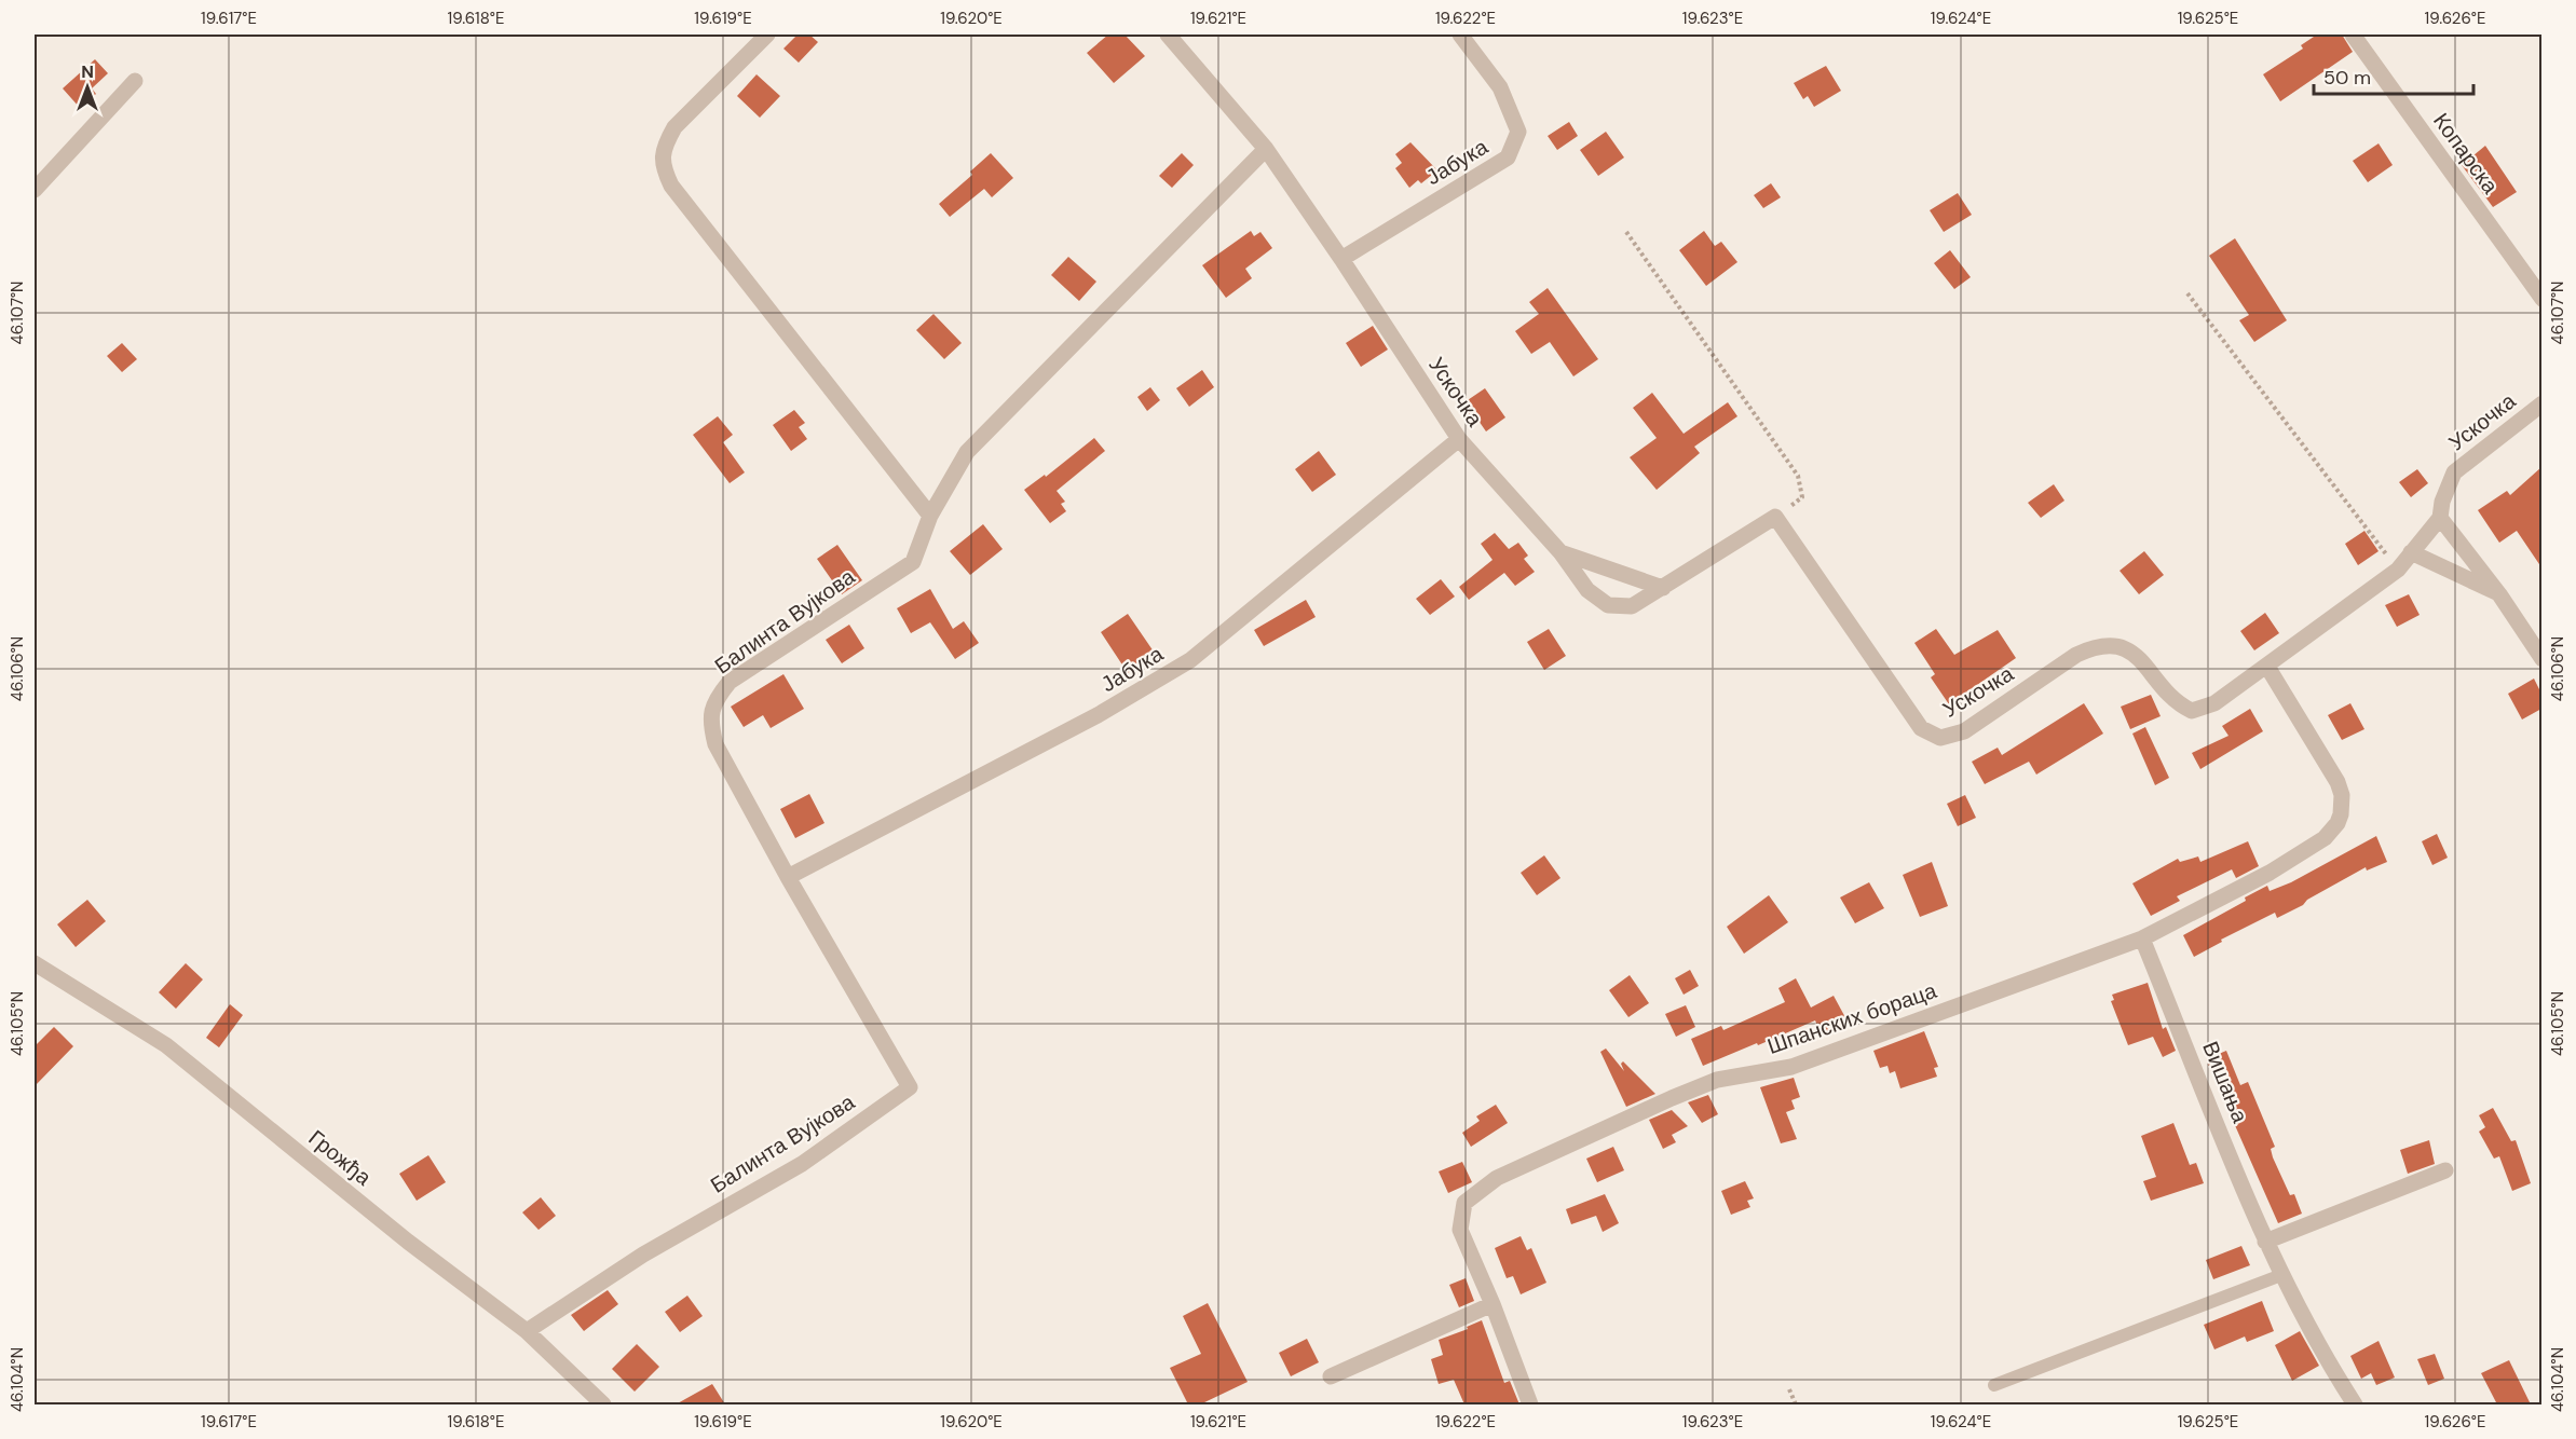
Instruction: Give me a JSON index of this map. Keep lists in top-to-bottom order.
{
  "streets": {
    "street": [
      "Копарска",
      "Јабука",
      "Ускочка",
      "Балинта Вујкова",
      "Шпанских бораца",
      "Вишања",
      "Грожђа"
    ]
  },
  "crossings": [
    ["Јабука", "Ускочка"],
    ["Јабука", "Балинта Вујкова"],
    ["Ускочка", "Балинта Вујкова"],
    ["Ускочка", "Шпанских бораца"],
    ["Балинта Вујкова", "Грожђа"],
    ["Шпанских бораца", "Вишања"]
  ],
  "scale_bar": "50 m",
  "north": "top",
  "coordinates": [
    "19.617°E",
    "19.618°E",
    "19.619°E",
    "19.620°E",
    "19.621°E",
    "19.622°E",
    "19.623°E",
    "19.624°E",
    "19.625°E",
    "19.626°E",
    "46.107°N",
    "46.106°N",
    "46.105°N",
    "46.104°N"
  ]
}
